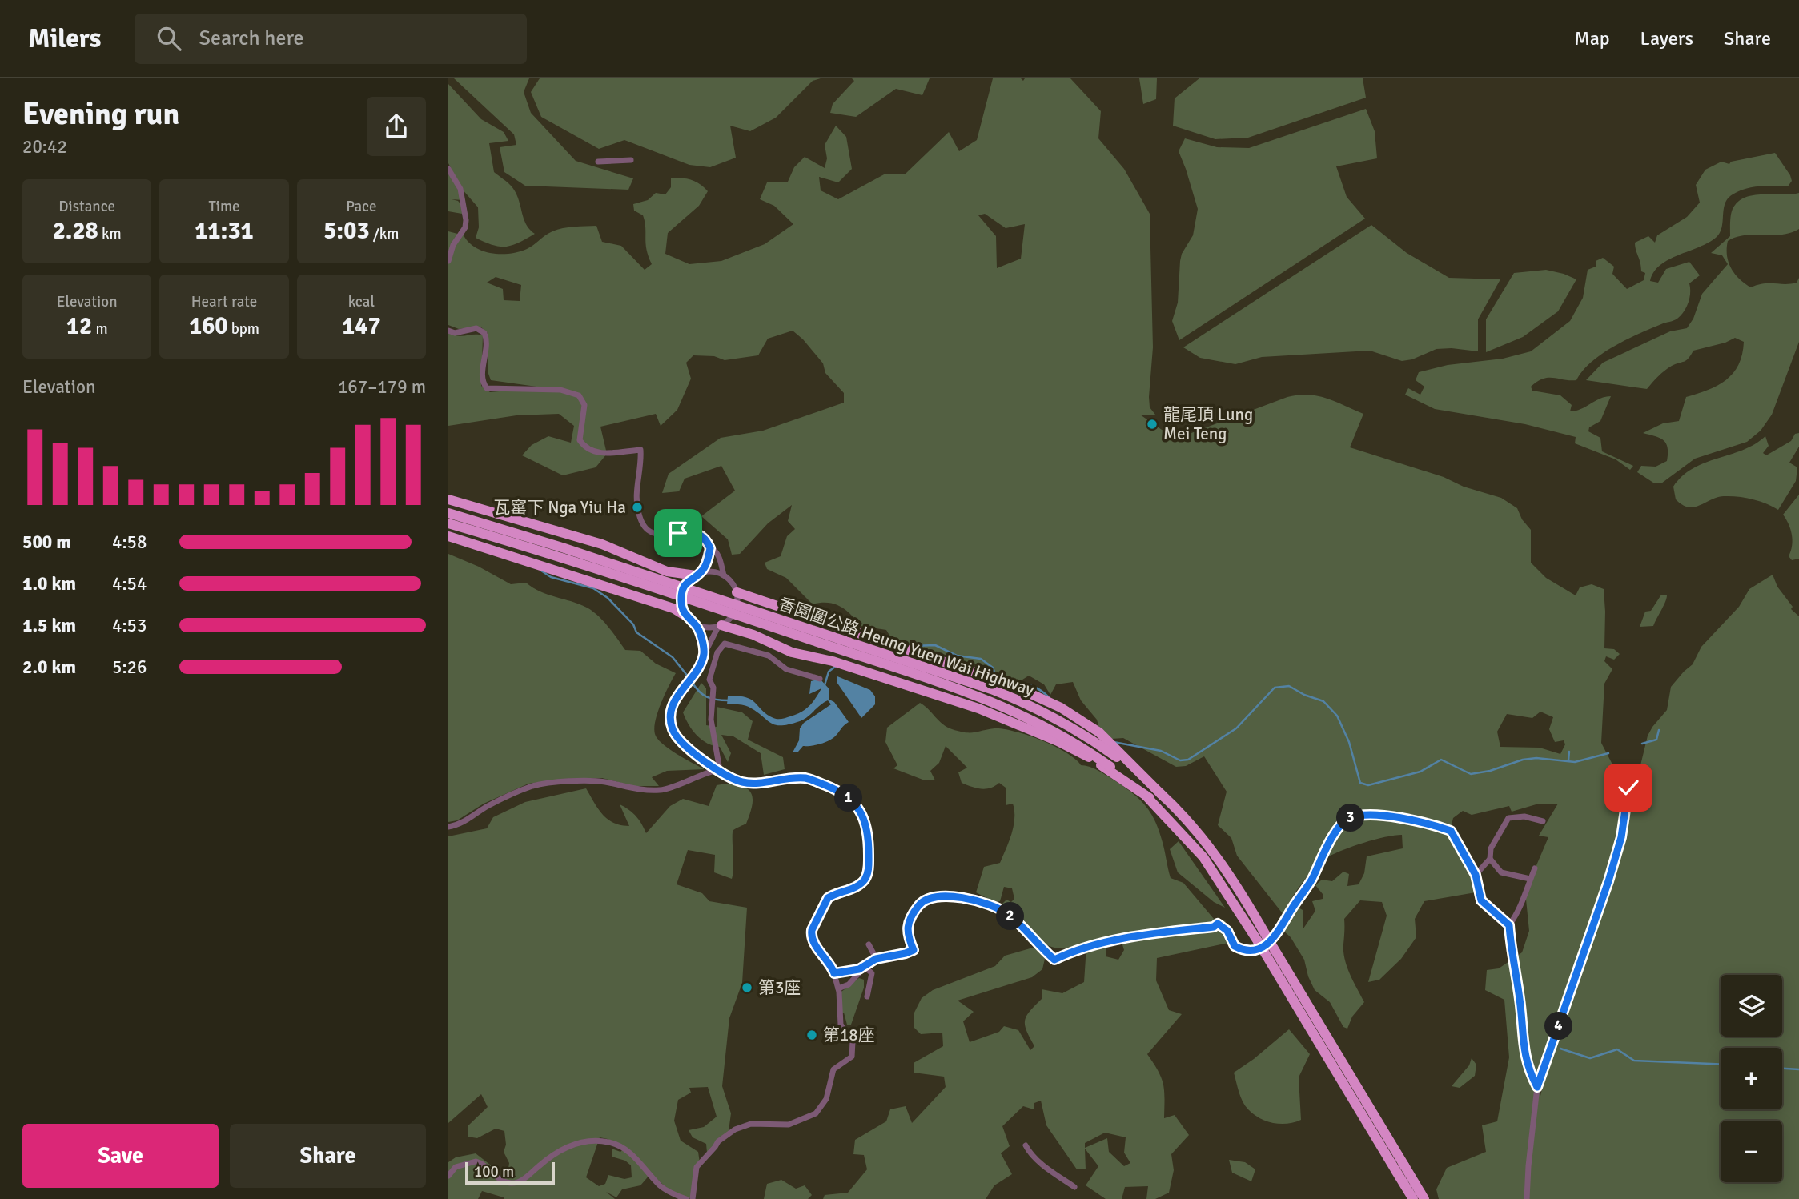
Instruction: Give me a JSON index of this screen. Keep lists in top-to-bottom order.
{
  "streets": {
    "highway": ["香園圍公路 Heung Yuen Wai Highway"]
  },
  "places": [
    "龍尾頂 Lung Mei Teng",
    "瓦窰下 Nga Yiu Ha",
    "第3座",
    "第18座"
  ],
  "scale_bar": "100 m",
  "page": {
    "header": "Milers",
    "search": "Search here",
    "nav": ["Map", "Layers", "Share"],
    "heading": ["Evening run", "20:42"],
    "stats": [
      ["Distance", "2.28 km"],
      ["Time", "11:31"],
      ["Pace", "5:03 /km"],
      ["Elevation", "12 m"],
      ["Heart rate", "160 bpm"],
      ["kcal", "147"]
    ],
    "chart": ["Elevation", "167–179 m"],
    "list": [
      {
        "name": "500 m",
        "note": "4:58"
      },
      {
        "name": "1.0 km",
        "note": "4:54"
      },
      {
        "name": "1.5 km",
        "note": "4:53"
      },
      {
        "name": "2.0 km",
        "note": "5:26"
      }
    ],
    "pins": [
      "1",
      "3",
      "2",
      "4"
    ],
    "map_buttons": ["+", "−"],
    "buttons": ["Save", "Share"],
    "scale": "100 m"
  }
}
